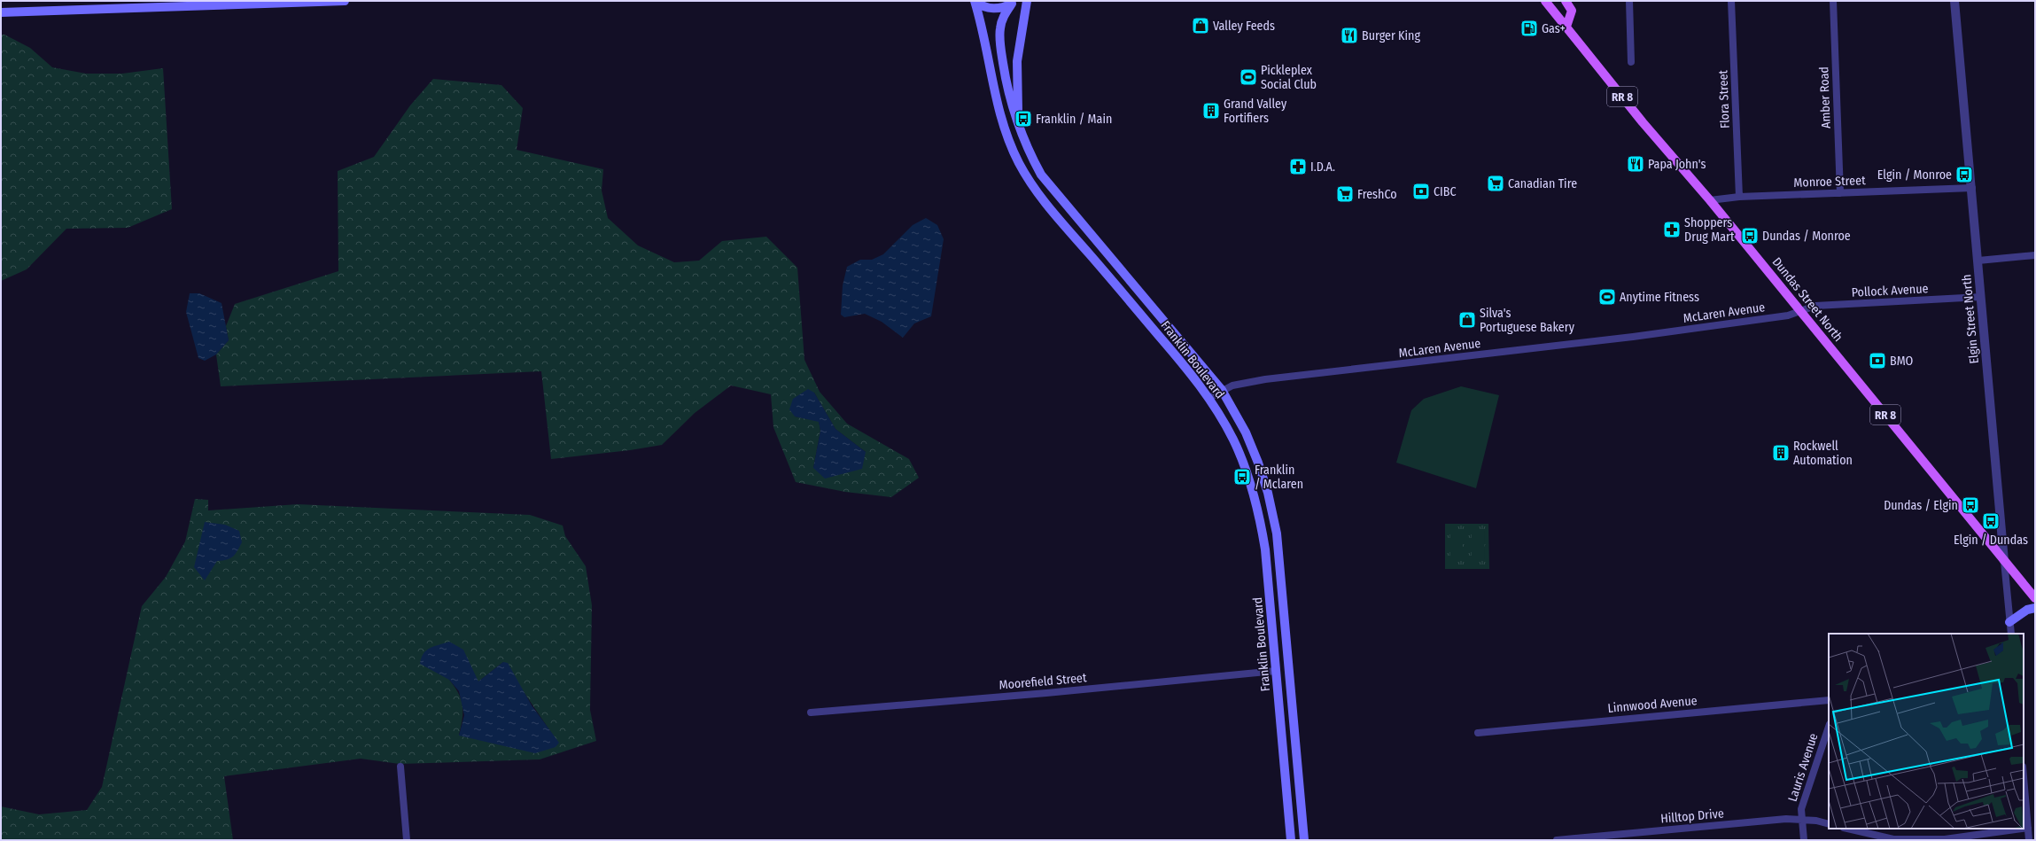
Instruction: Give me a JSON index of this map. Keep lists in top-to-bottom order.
{
  "streets": {
    "main road": ["RR 8", "Dundas Street North", "Franklin Boulevard"],
    "street": [
      "Amber Road",
      "Flora Street",
      "Monroe Street",
      "Pollock Avenue",
      "McLaren Avenue",
      "Elgin Street North",
      "Moorefield Street",
      "Linnwood Avenue",
      "Lauris Avenue",
      "Hilltop Drive"
    ]
  },
  "crossings": [
    ["Amber Road", "Monroe Street"],
    ["Flora Street", "Monroe Street"],
    ["Monroe Street", "Dundas Street North"],
    ["Monroe Street", "Elgin Street North"],
    ["Pollock Avenue", "Dundas Street North"],
    ["Pollock Avenue", "McLaren Avenue"],
    ["Pollock Avenue", "Elgin Street North"],
    ["Dundas Street North", "McLaren Avenue"],
    ["Dundas Street North", "Elgin Street North"],
    ["McLaren Avenue", "Franklin Boulevard"],
    ["Franklin Boulevard", "Moorefield Street"],
    ["Lauris Avenue", "Hilltop Drive"]
  ],
  "places": {
    "shop": ["Valley Feeds", "Silva's Portuguese Bakery"],
    "fuel station": ["Gas+"],
    "restaurant": ["Burger King", "Papa John's"],
    "sports": ["Pickleplex Social Club", "Anytime Fitness"],
    "building": ["Grand Valley Fortifiers", "Rockwell Automation"],
    "bus stop": [
      "Franklin / Main",
      "Elgin / Monroe",
      "Dundas / Monroe",
      "Franklin / Mclaren",
      "Dundas / Elgin",
      "Elgin / Dundas"
    ],
    "pharmacy": ["I.D.A.", "Shoppers Drug Mart"],
    "supermarket": ["Canadian Tire", "FreshCo"],
    "bank": ["CIBC", "BMO"]
  }
}
